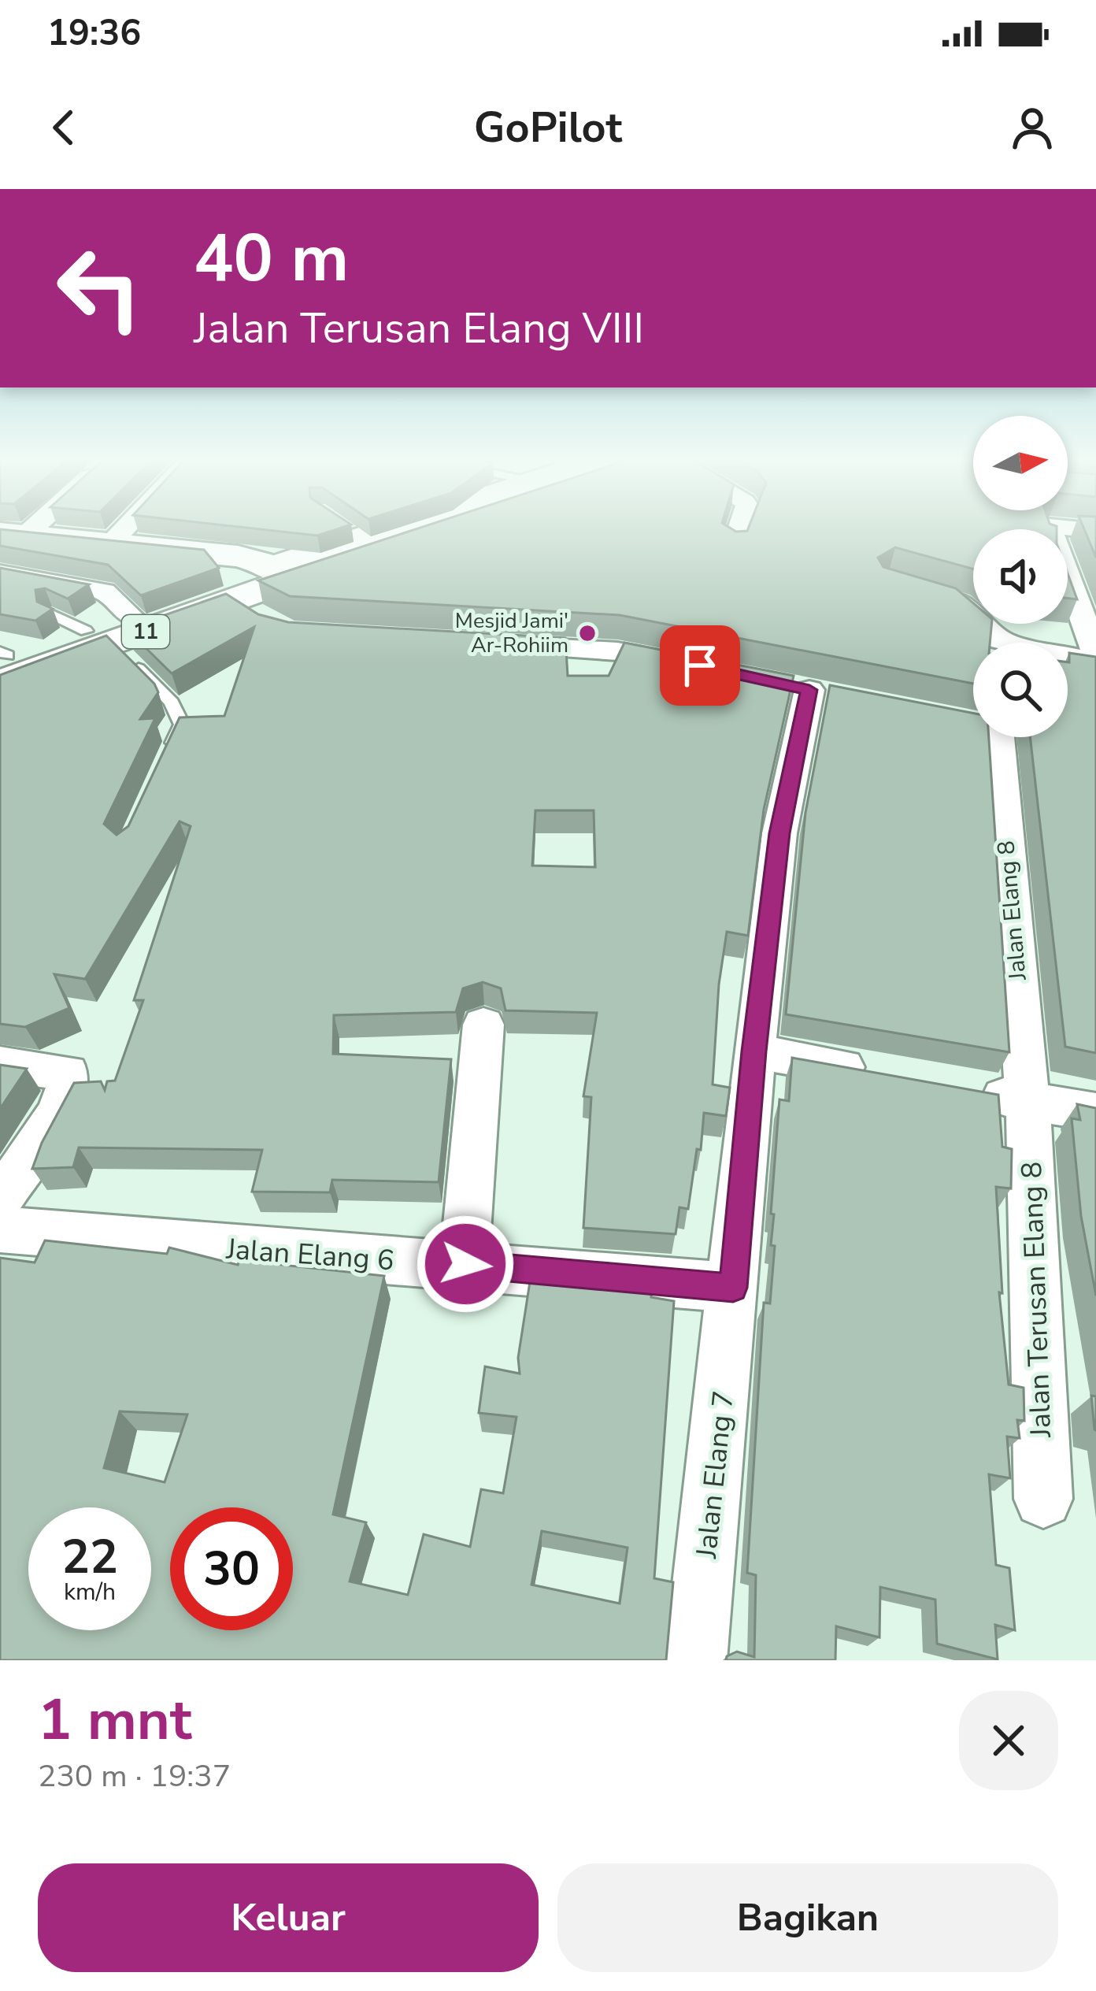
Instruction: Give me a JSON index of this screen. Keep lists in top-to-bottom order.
{
  "streets": {
    "main road": ["11"],
    "street": [
      "Jalan Elang 8",
      "Jalan Elang 6",
      "Jalan Terusan Elang 8",
      "Jalan Elang 7"
    ]
  },
  "crossings": [
    ["Jalan Elang 8", "Jalan Terusan Elang 8"],
    ["Jalan Elang 6", "Jalan Elang 7"]
  ],
  "places": ["Mesjid Jami' Ar-Rohiim"],
  "north": "right",
  "page": {
    "status": "19:36",
    "header": "GoPilot",
    "turn": ["40 m", "Jalan Terusan Elang VIII"],
    "speed": "22 km/h",
    "limit": "30",
    "heading": ["1 mnt", "230 m · 19:37"],
    "buttons": ["Keluar", "Bagikan"]
  }
}
